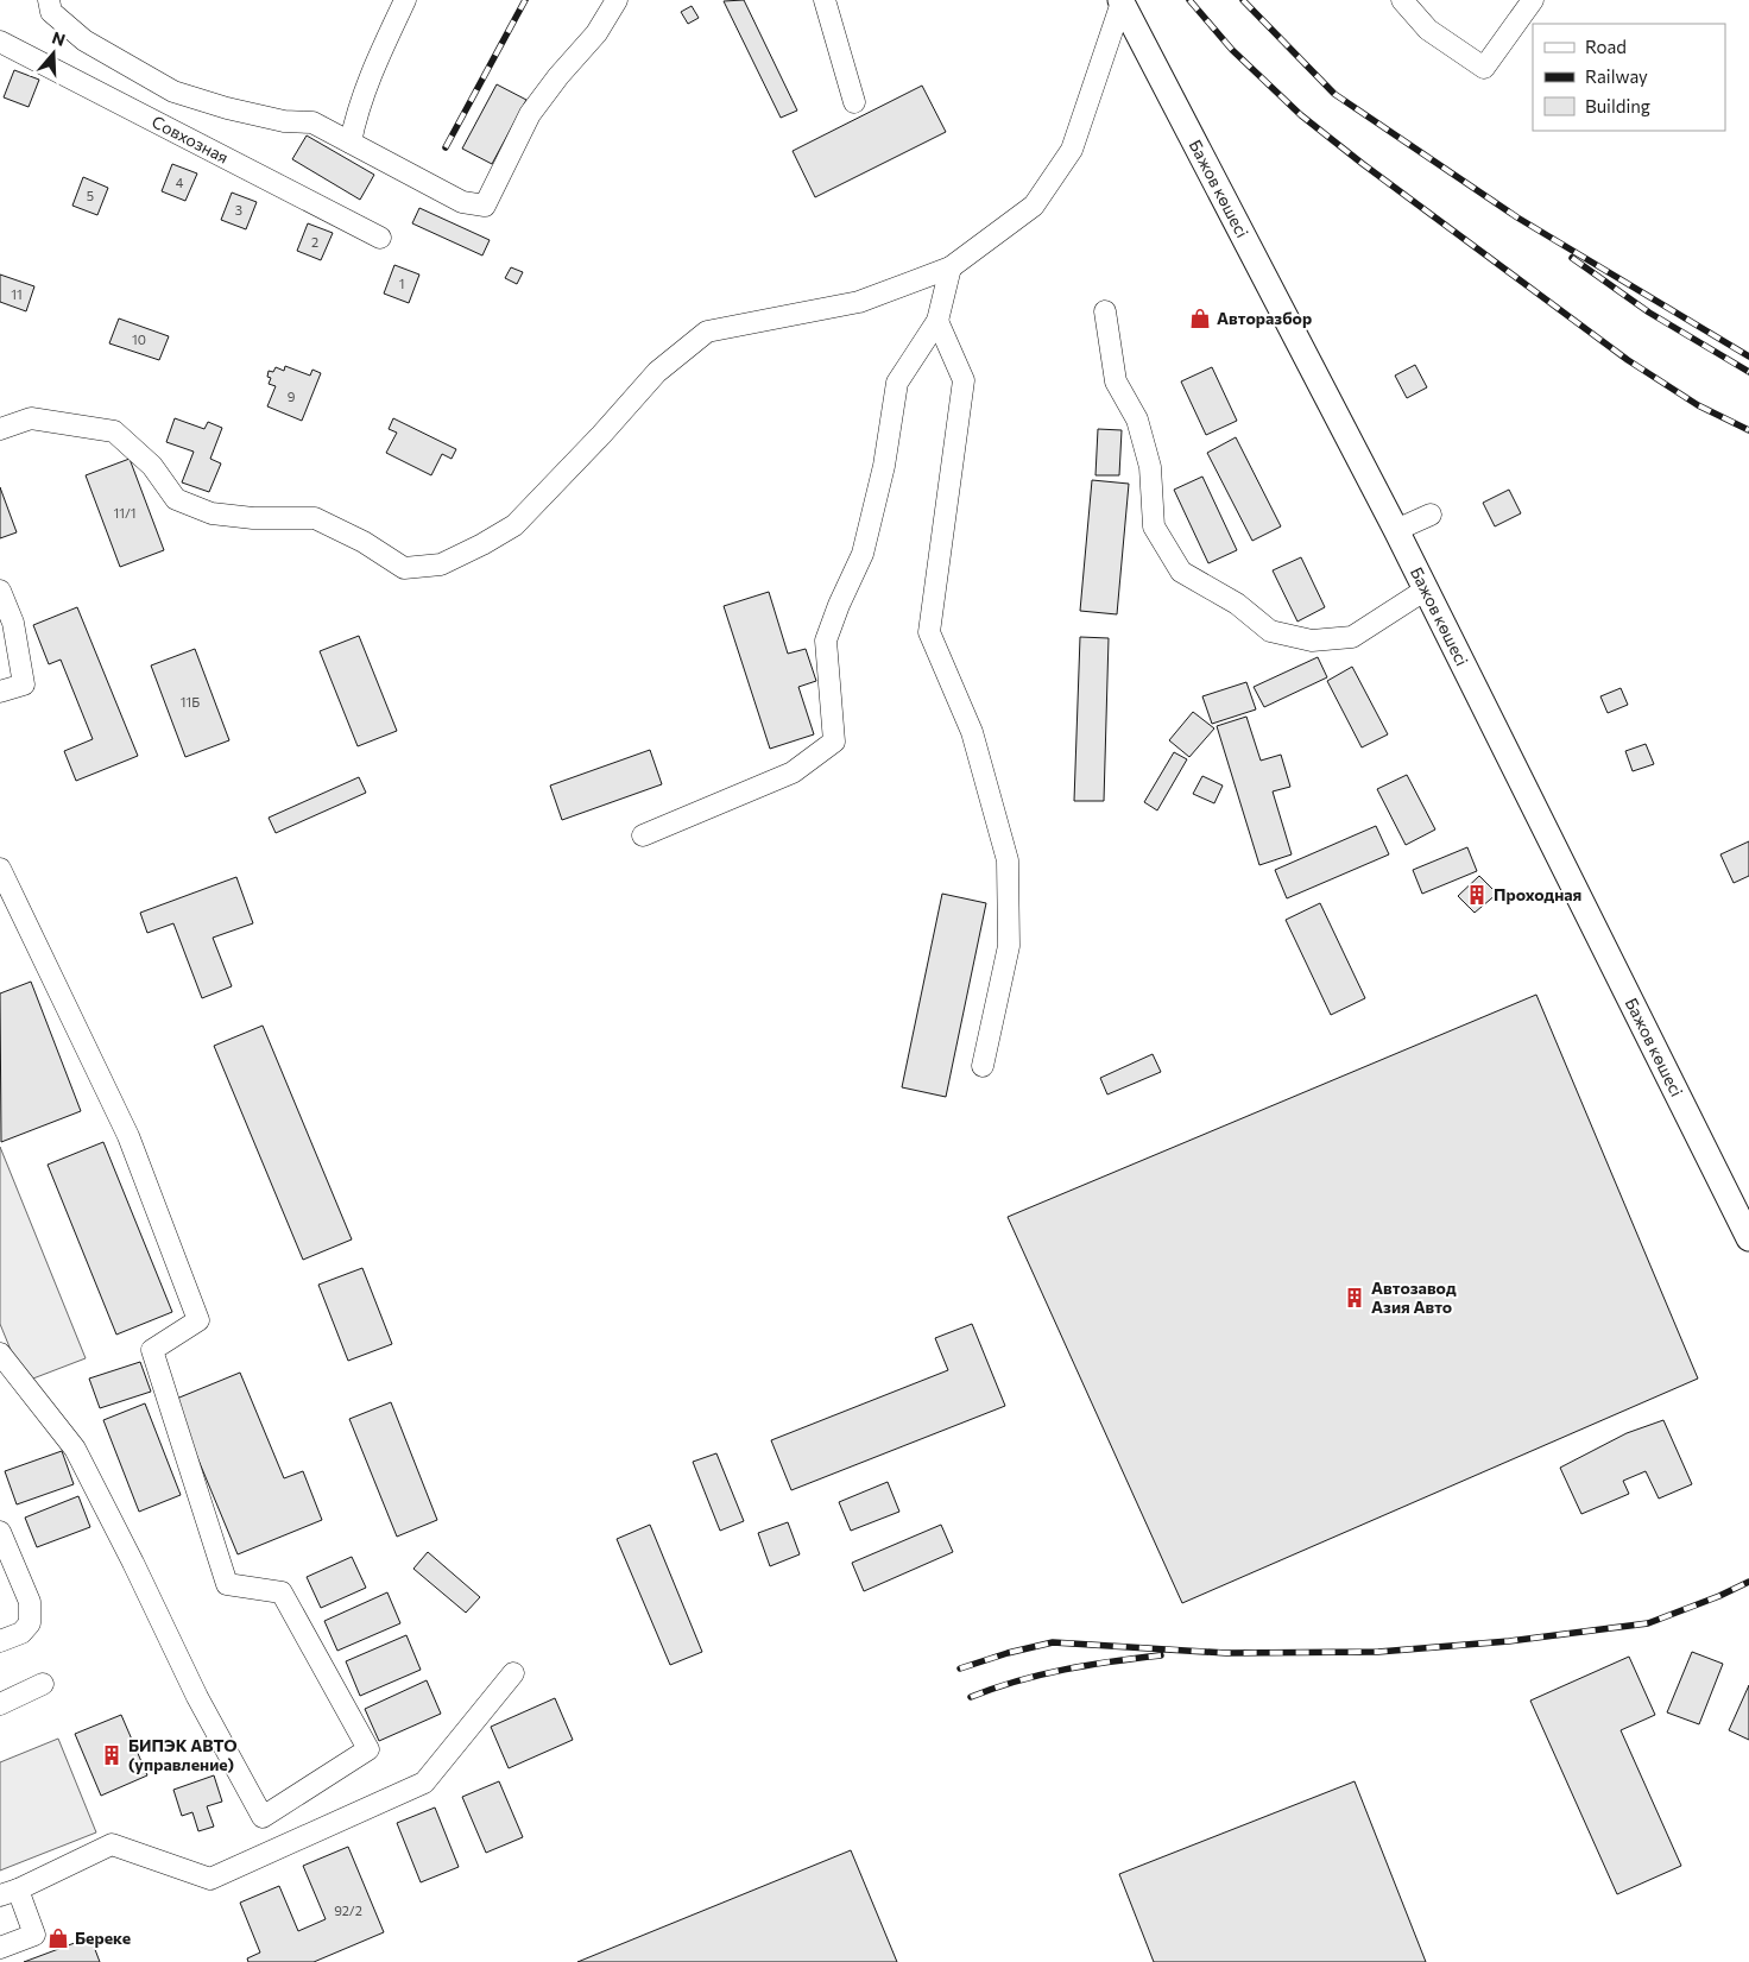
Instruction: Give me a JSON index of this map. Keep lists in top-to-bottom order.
{
  "streets": {
    "main road": ["Бажов көшесі"],
    "street": ["Совхозная"]
  },
  "places": {
    "shop": ["Авторазбор", "Береке"],
    "building": ["Проходная", "Автозавод Азия Авто", "БИПЭК АВТО (управление)"]
  },
  "house_numbers": [
    "4",
    "5",
    "3",
    "2",
    "1",
    "11",
    "10",
    "9",
    "11/1",
    "11Б",
    "92/2"
  ],
  "legend": ["Road", "Railway", "Building"],
  "north": "top"
}
